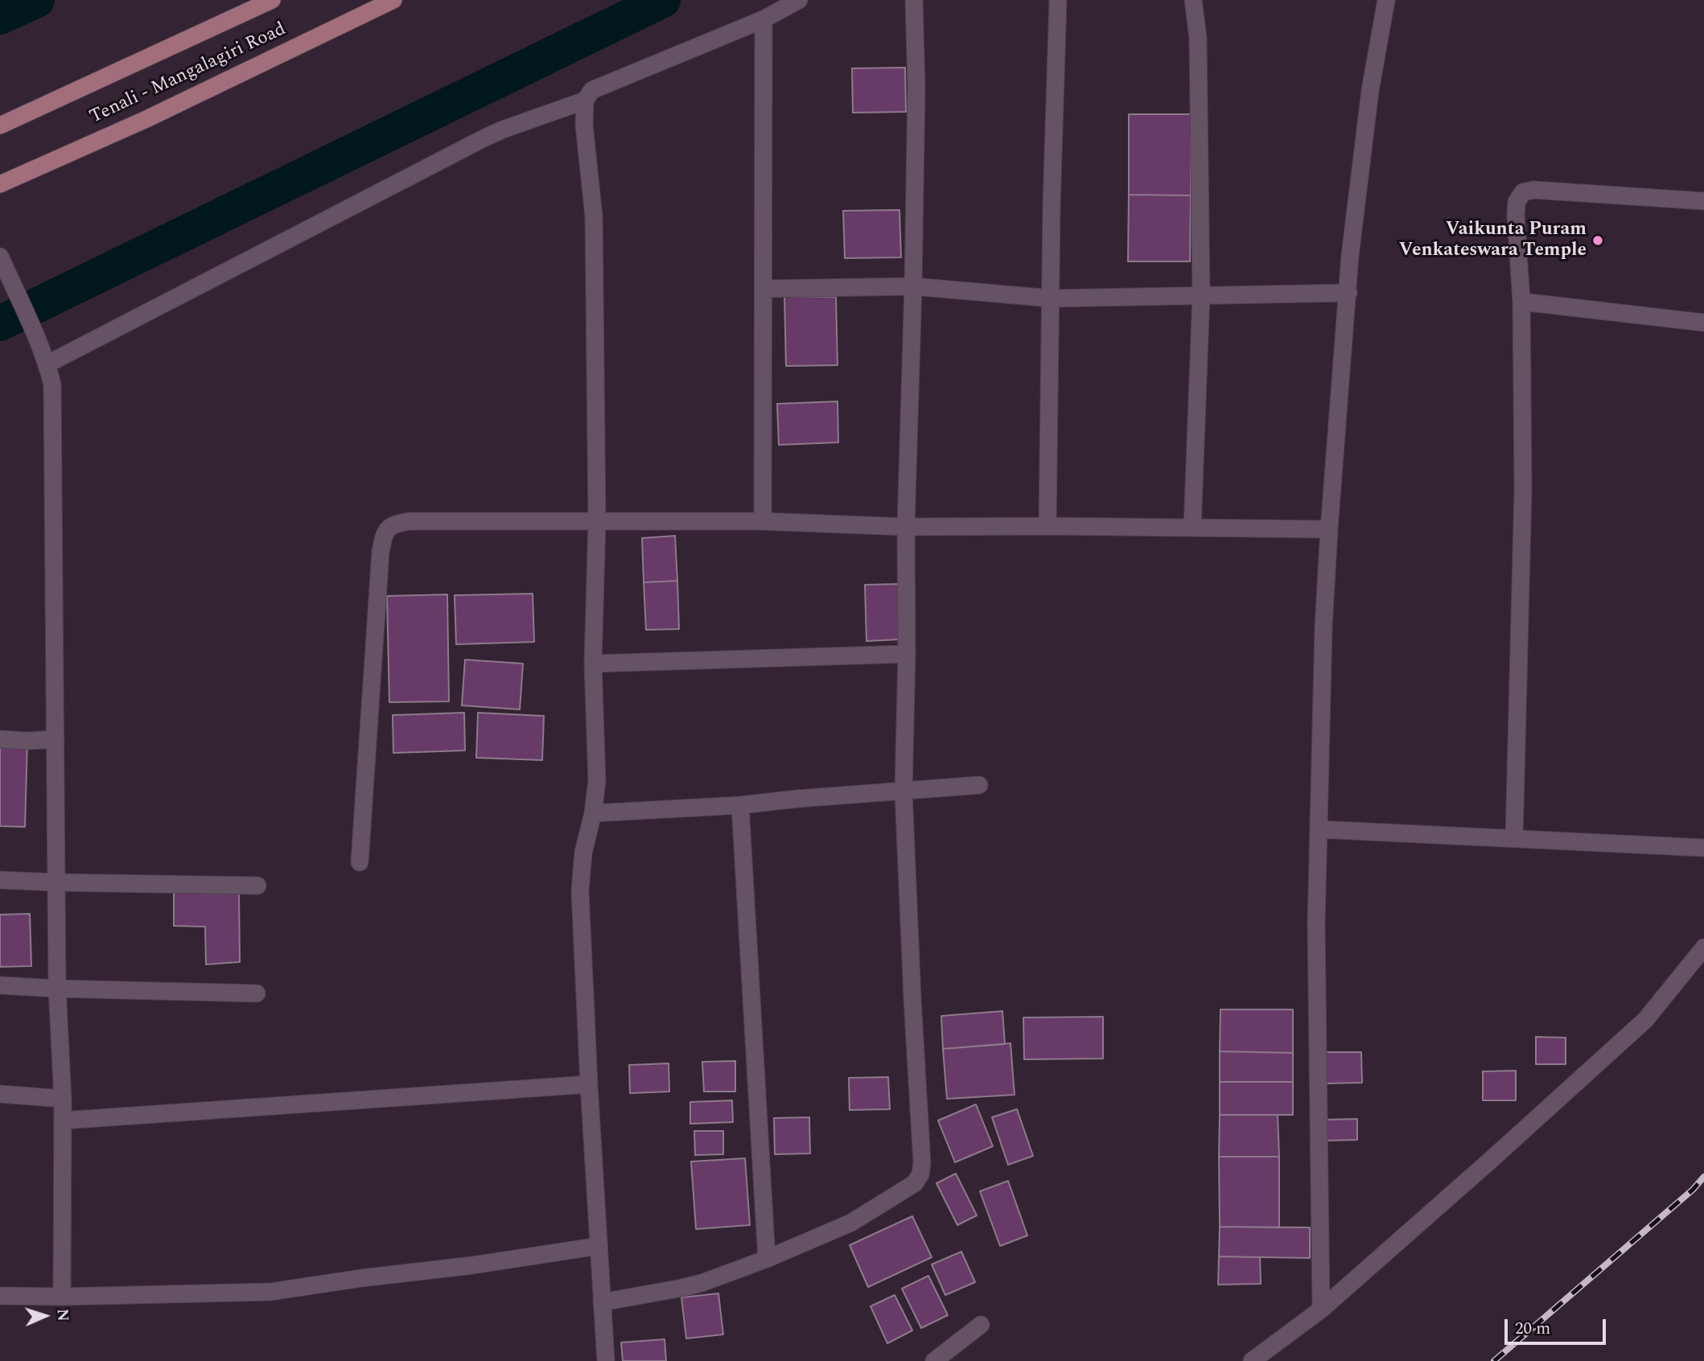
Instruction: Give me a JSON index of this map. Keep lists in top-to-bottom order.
{
  "streets": {
    "main road": ["Tenali - Mangalagiri Road"]
  },
  "places": ["Vaikunta Puram Venkateswara Temple"],
  "scale_bar": "20 m",
  "north": "right"
}
